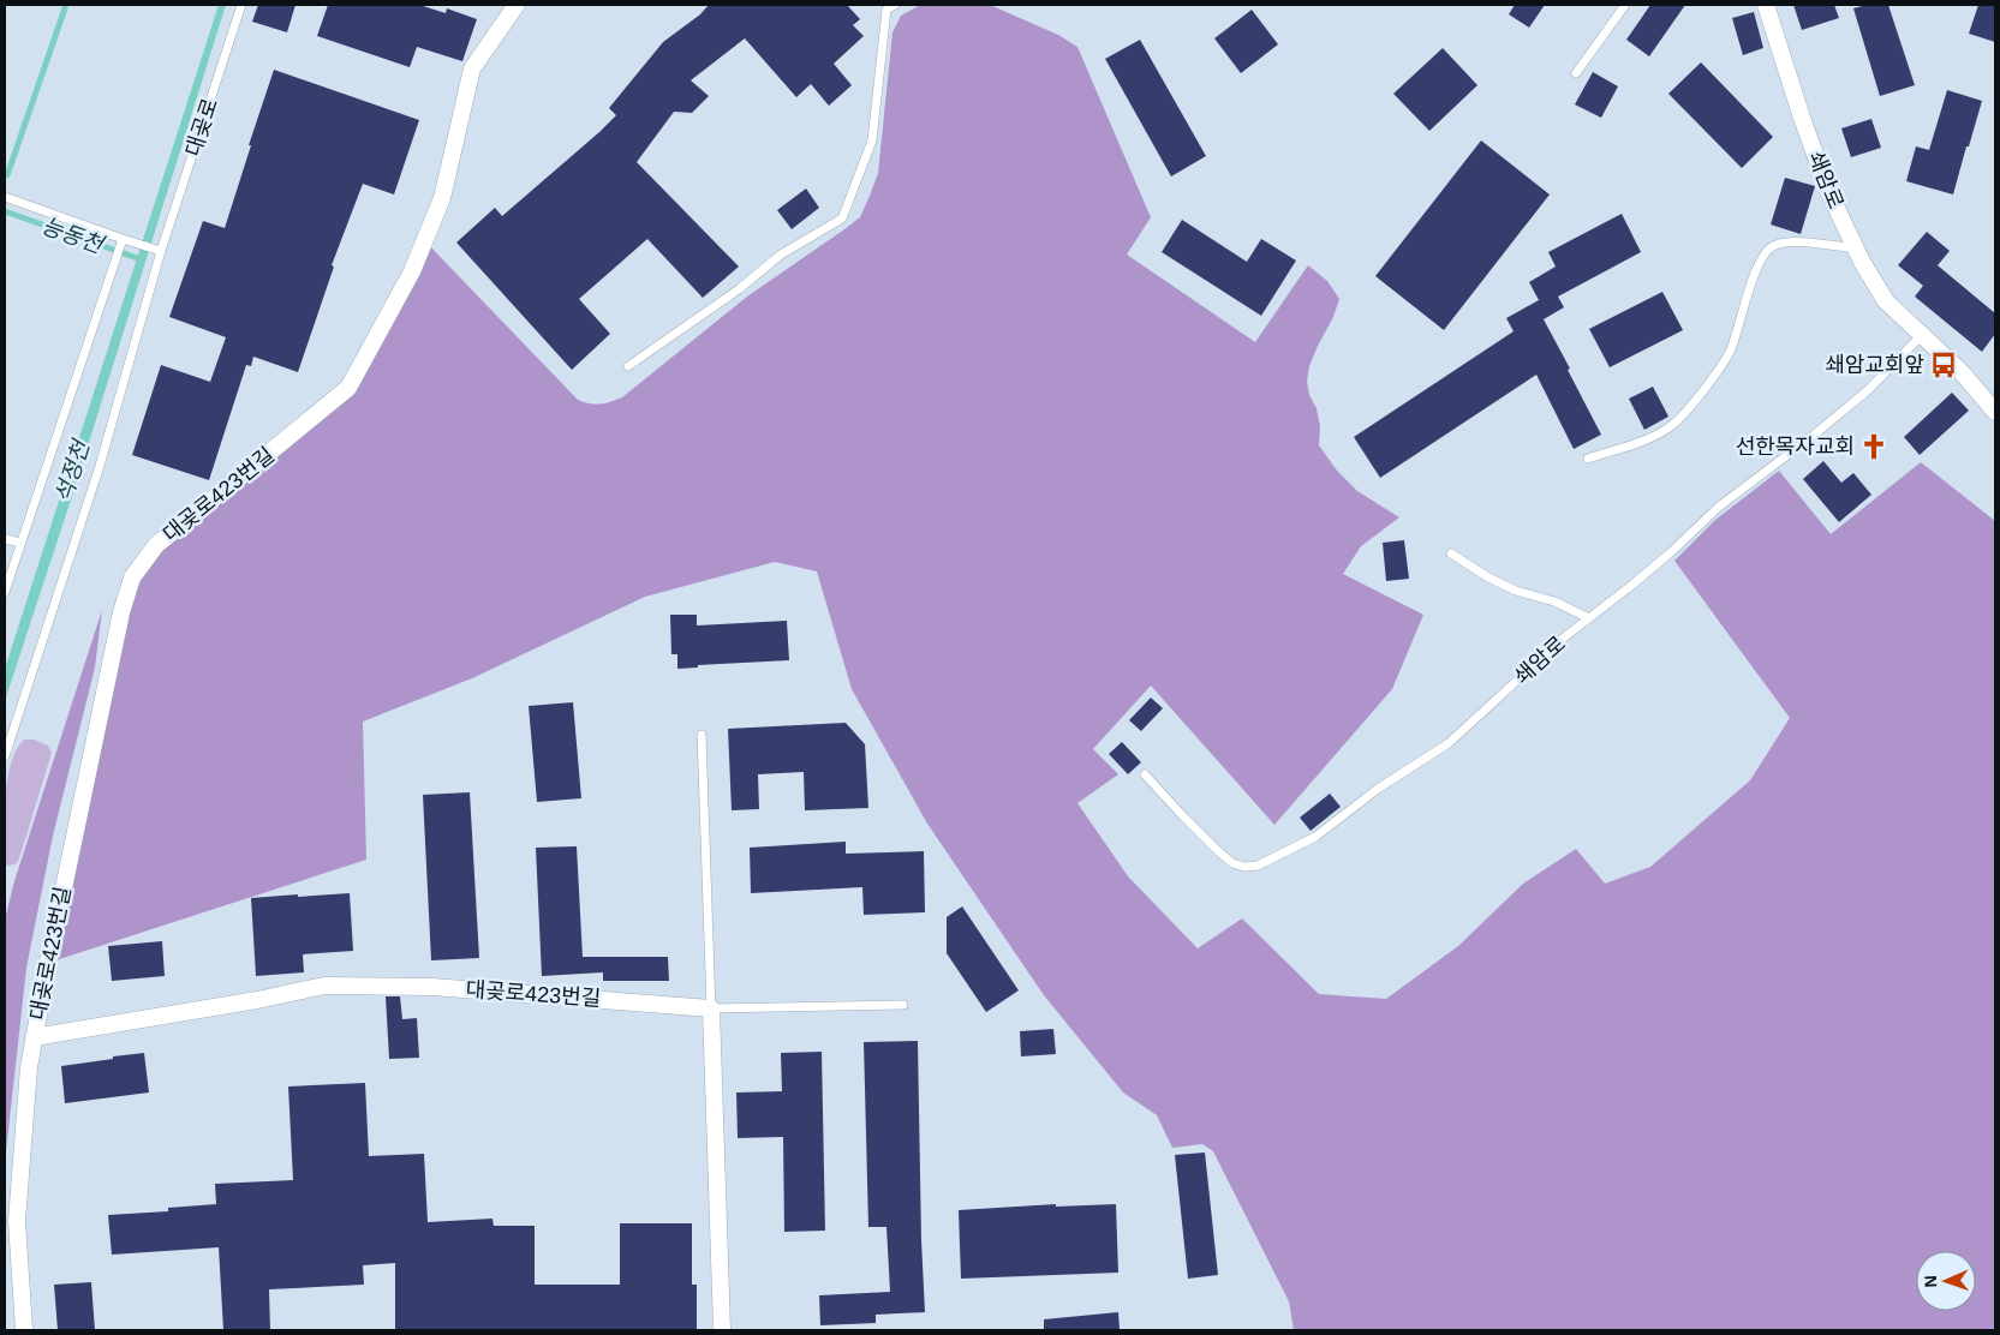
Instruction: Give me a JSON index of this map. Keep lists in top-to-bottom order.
{
  "streets": {
    "street": ["쇄암로", "대곶로423번길"],
    "lane": ["대곶로"]
  },
  "water": ["능동천", "석정천"],
  "places": {
    "bus stop": ["쇄암교회앞"],
    "church": ["선한목자교회"]
  },
  "north": "left"
}
